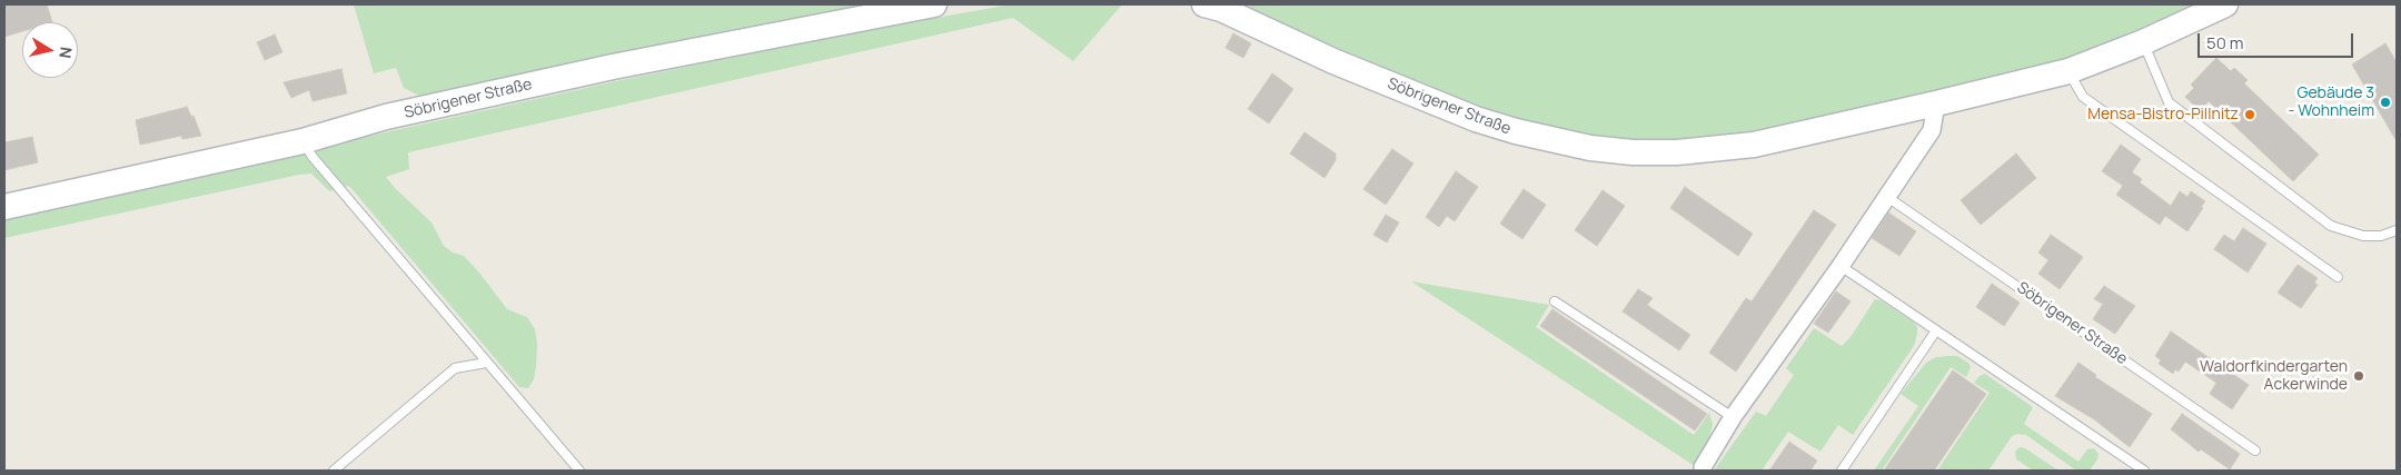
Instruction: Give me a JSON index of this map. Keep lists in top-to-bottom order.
{
  "streets": {
    "street": ["Söbrigener Straße"]
  },
  "places": ["Gebäude 3 - Wohnheim", "Mensa-Bistro-Pillnitz", "Waldorfkindergarten Ackerwinde"],
  "scale_bar": "50 m",
  "north": "right"
}
